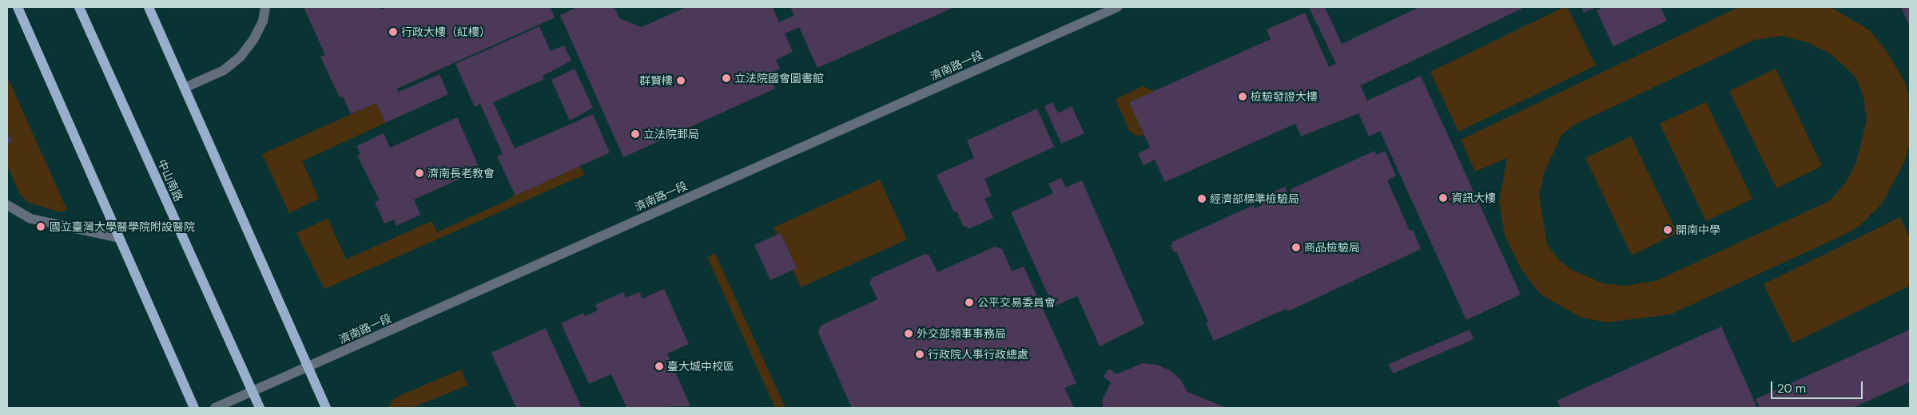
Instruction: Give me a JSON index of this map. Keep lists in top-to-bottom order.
{
  "streets": {
    "main road": ["中山南路"],
    "street": ["濟南路一段"]
  },
  "crossings": [
    ["濟南路一段", "中山南路"]
  ],
  "places": [
    "行政大樓（紅樓）",
    "立法院國會圖書館",
    "群賢樓",
    "檢驗發證大樓",
    "立法院郵局",
    "濟南長老教會",
    "資訊大樓",
    "經濟部標準檢驗局",
    "國立臺灣大學醫學院附設醫院",
    "開南中學",
    "商品檢驗局",
    "公平交易委員會",
    "外交部領事事務局",
    "行政院人事行政總處",
    "臺大城中校區"
  ],
  "scale_bar": "20 m"
}
